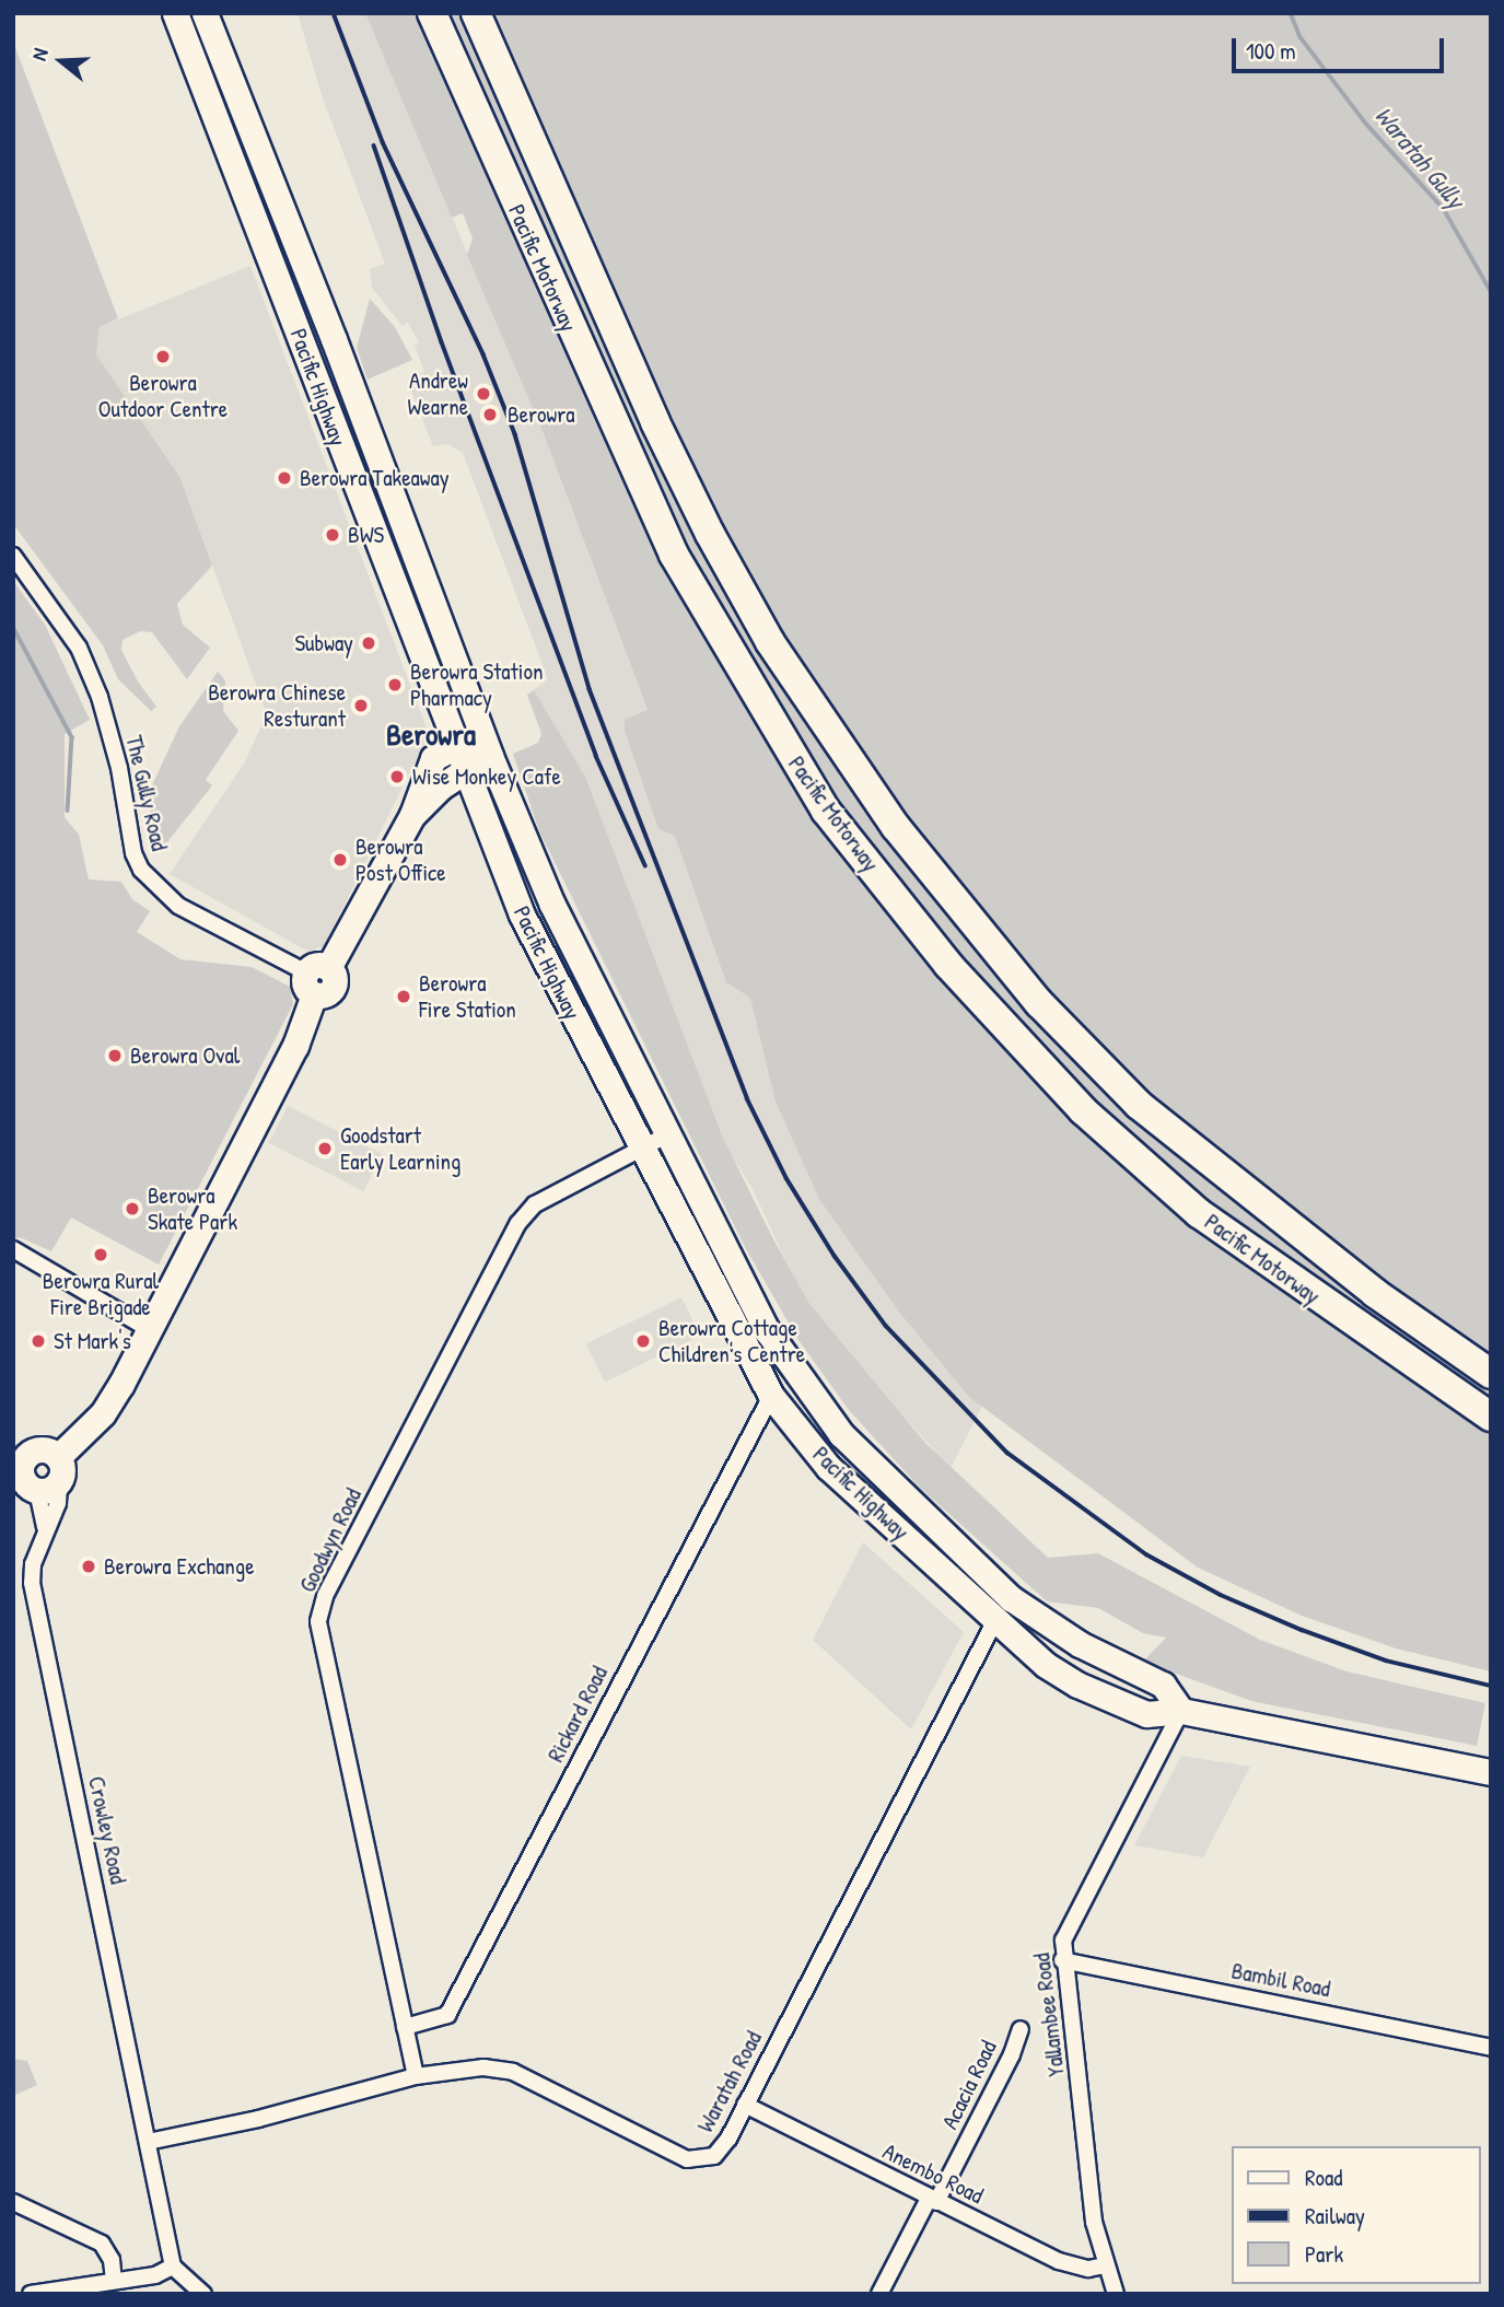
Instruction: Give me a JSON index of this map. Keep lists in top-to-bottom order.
{
  "streets": {
    "highway": ["Pacific Motorway"],
    "main road": ["Pacific Highway"],
    "street": [
      "The Gully Road",
      "Goodwyn Road",
      "Rickard Road",
      "Crowley Road",
      "Bambil Road",
      "Yallambee Road",
      "Waratah Road",
      "Acacia Road",
      "Anembo Road"
    ]
  },
  "crossings": [
    ["Pacific Highway", "Goodwyn Road"],
    ["Pacific Highway", "Rickard Road"],
    ["Pacific Highway", "Yallambee Road"],
    ["Pacific Highway", "Waratah Road"],
    ["Goodwyn Road", "Rickard Road"],
    ["Goodwyn Road", "Waratah Road"],
    ["Crowley Road", "Waratah Road"],
    ["Bambil Road", "Yallambee Road"],
    ["Yallambee Road", "Anembo Road"],
    ["Waratah Road", "Anembo Road"],
    ["Acacia Road", "Anembo Road"]
  ],
  "districts": ["Berowra"],
  "water": ["Waratah Gully"],
  "places": [
    "Berowra Outdoor Centre",
    "Andrew Wearne",
    "Berowra",
    "Berowra Takeaway",
    "BWS",
    "Subway",
    "Berowra Station Pharmacy",
    "Berowra Chinese Resturant",
    "Wise Monkey Cafe",
    "Berowra Post Office",
    "Berowra Fire Station",
    "Berowra Oval",
    "Goodstart Early Learning",
    "Berowra Skate Park",
    "Berowra Rural Fire Brigade",
    "St Mark's",
    "Berowra Cottage Children's Centre",
    "Berowra Exchange"
  ],
  "legend": ["Road", "Railway", "Park"],
  "scale_bar": "100 m",
  "north": "left"
}
